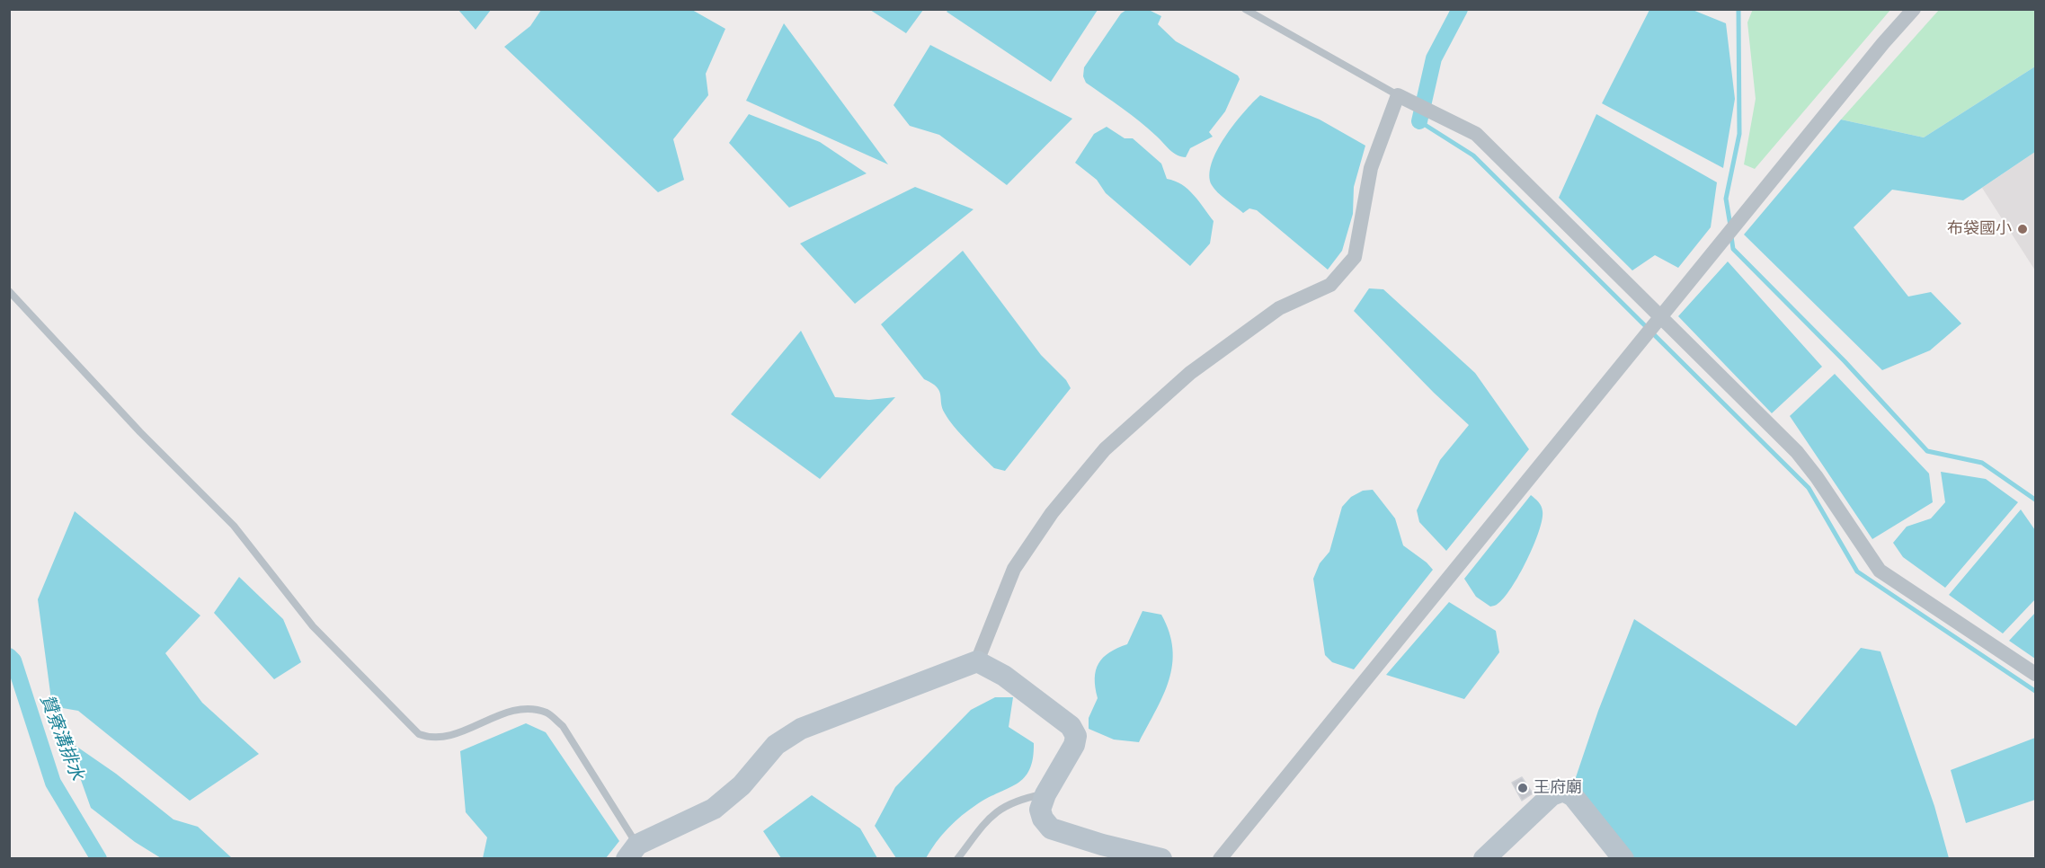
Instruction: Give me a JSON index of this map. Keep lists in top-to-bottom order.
{
  "water": ["贊寮溝排水"],
  "places": ["布袋國小", "王府廟"]
}
